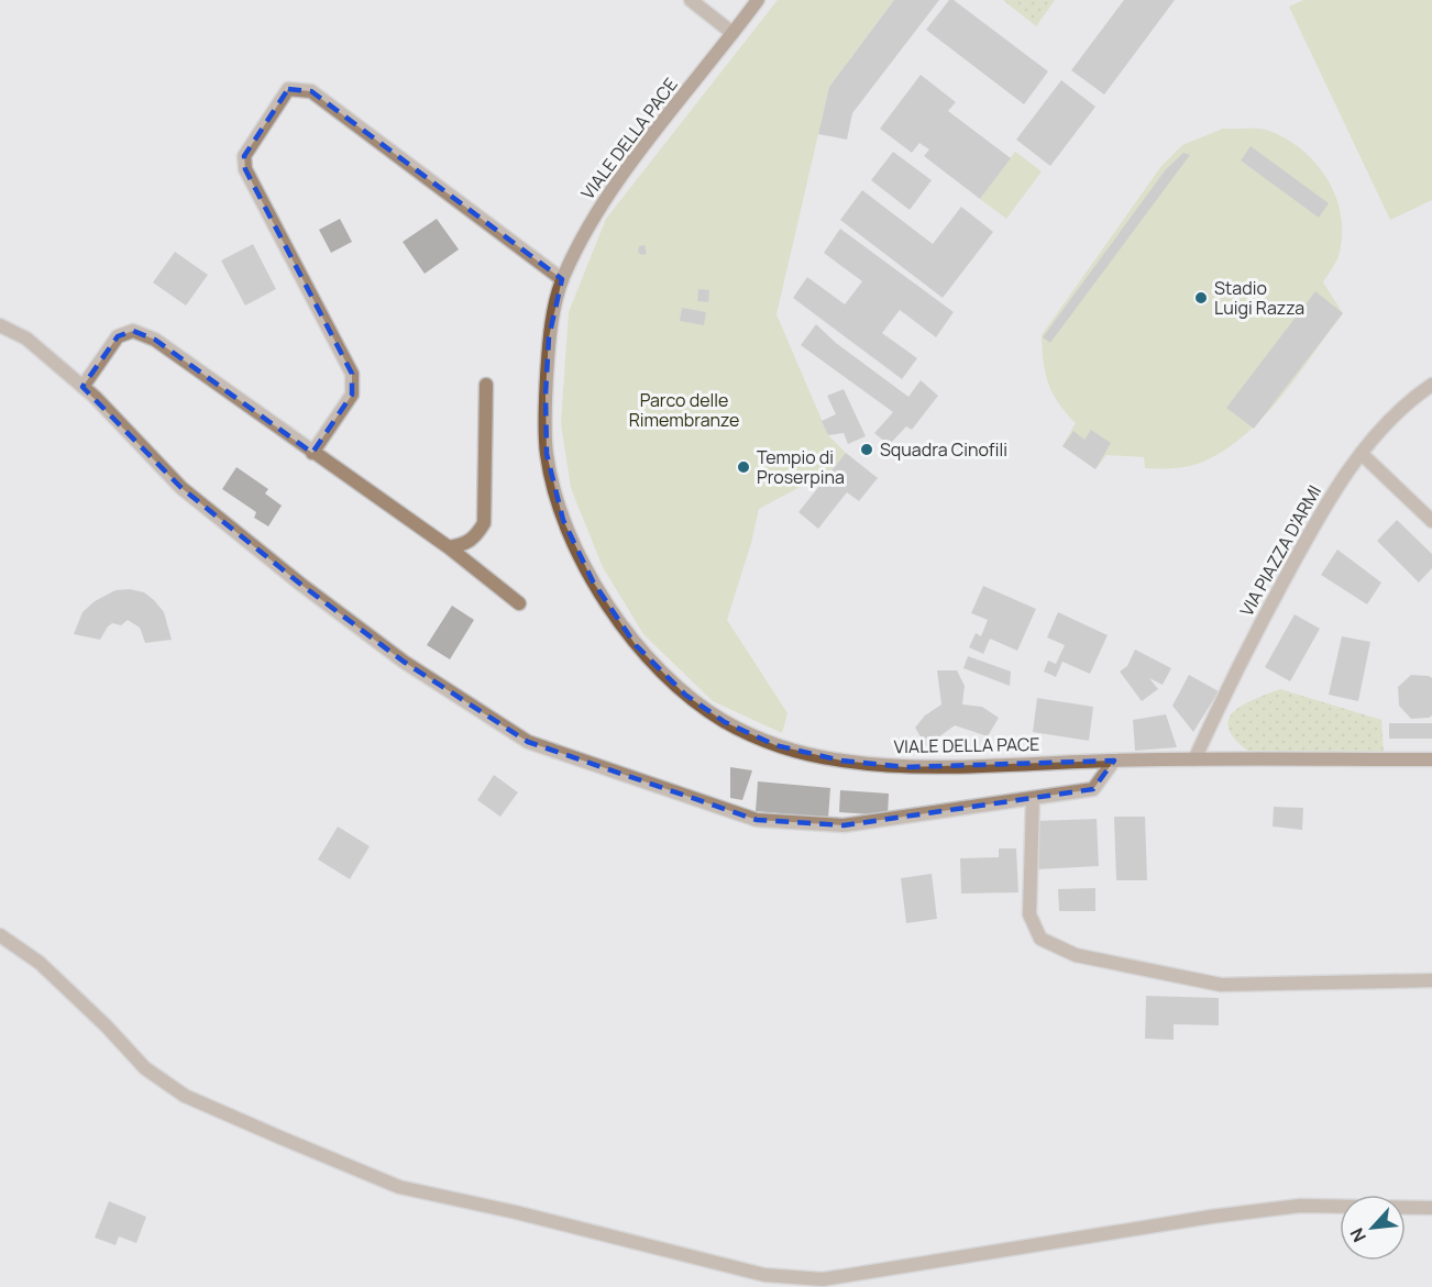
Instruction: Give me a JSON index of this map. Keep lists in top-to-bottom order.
{
  "streets": {
    "main road": ["VIALE DELLA PACE"],
    "street": ["VIA PIAZZA D'ARMI"]
  },
  "crossings": [
    ["VIALE DELLA PACE", "VIA PIAZZA D'ARMI"]
  ],
  "parks": ["Parco delle Rimembranze"],
  "places": ["Stadio Luigi Razza", "Squadra Cinofili", "Tempio di Proserpina"],
  "north": "bottom left"
}
